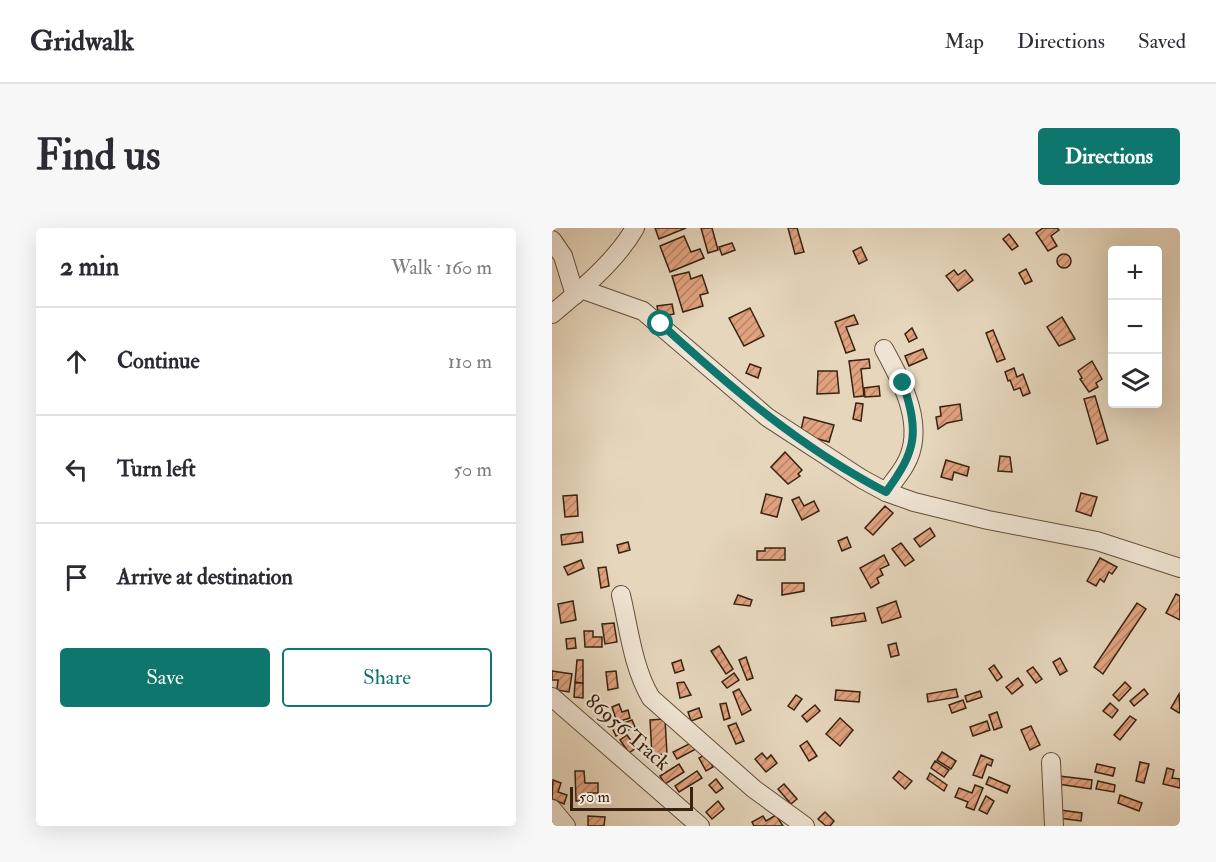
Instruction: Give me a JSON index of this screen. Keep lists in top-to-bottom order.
{
  "streets": {
    "street": ["86956 Track"]
  },
  "scale_bar": "50 m",
  "page": {
    "header": "Gridwalk",
    "nav": ["Map", "Directions", "Saved"],
    "buttons": [
      "Directions",
      ["Save", "Share"]
    ],
    "title": "Find us",
    "heading": ["2 min", "Walk · 160 m"],
    "map_buttons": ["+", "−"],
    "list": [
      ["Continue", "110 m"],
      ["Turn left", "50 m"],
      "Arrive at destination"
    ],
    "scale": "50 m"
  }
}
